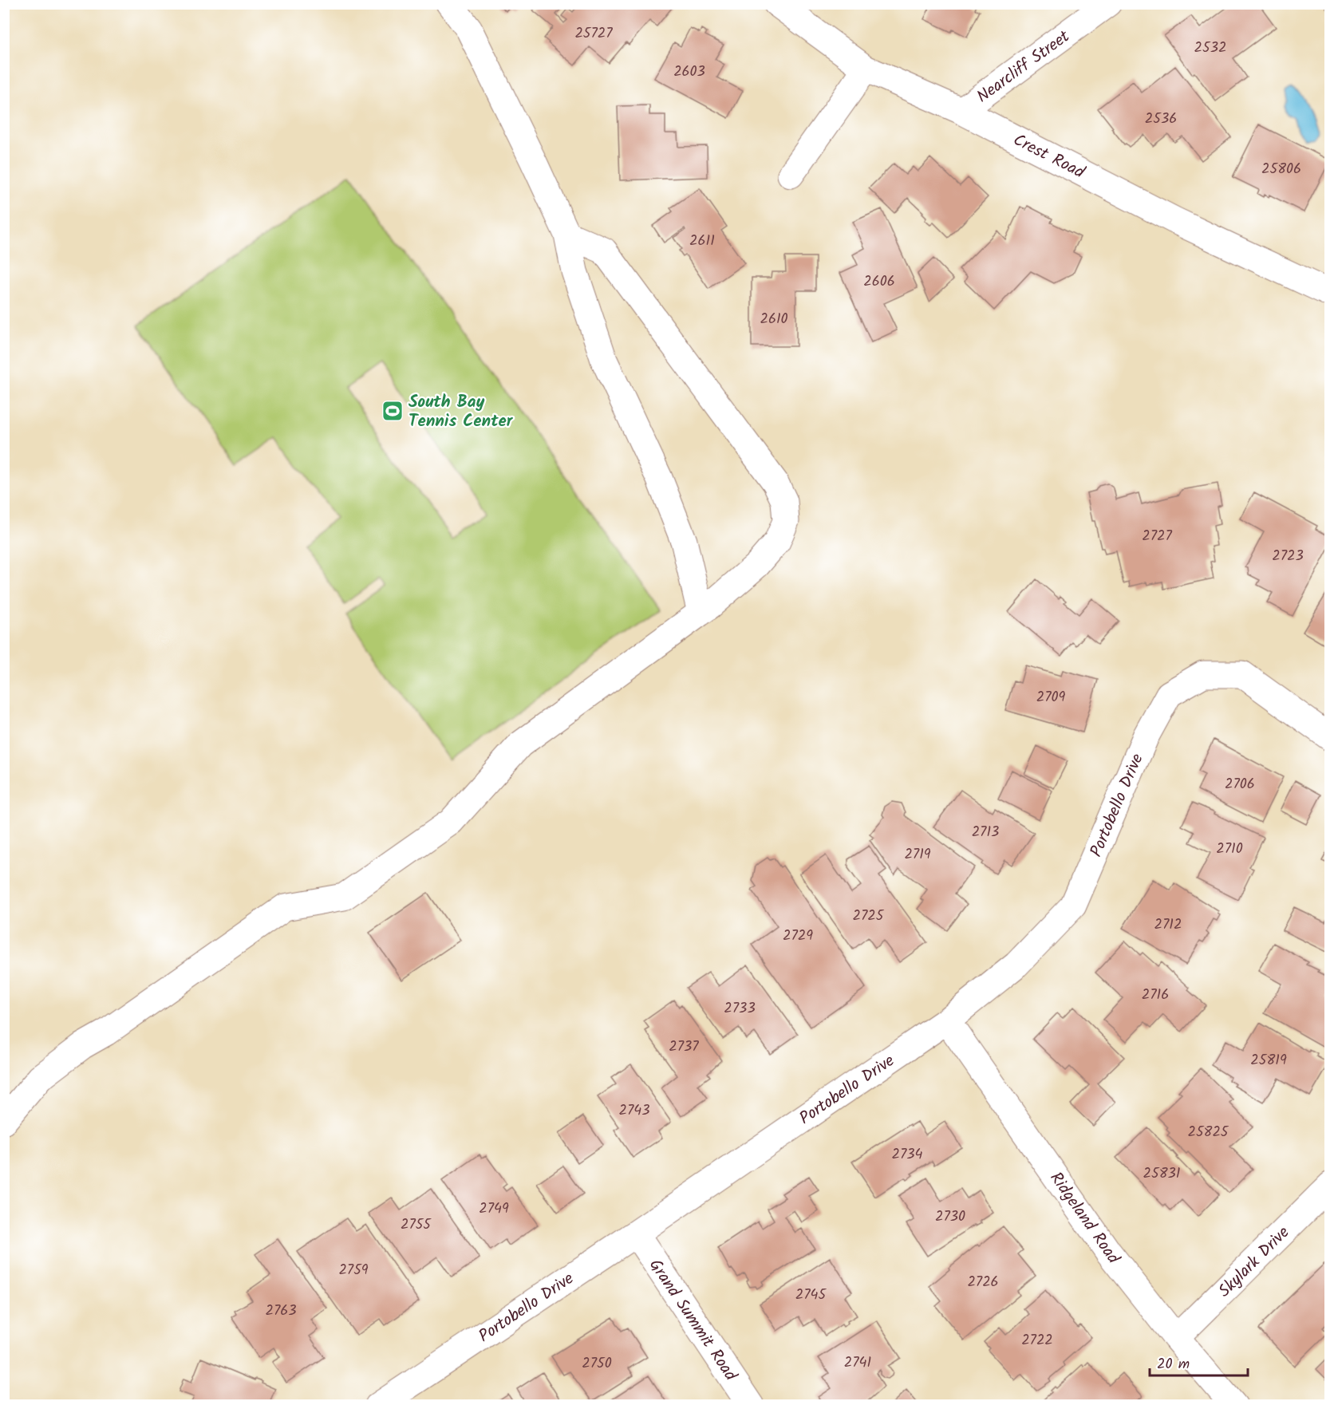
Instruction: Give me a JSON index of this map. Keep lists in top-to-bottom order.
{
  "streets": {
    "street": [
      "Nearcliff Street",
      "Crest Road",
      "Portobello Drive",
      "Ridgeland Road",
      "Skylark Drive",
      "Grand Summit Road"
    ]
  },
  "crossings": [
    ["Nearcliff Street", "Crest Road"],
    ["Portobello Drive", "Ridgeland Road"],
    ["Portobello Drive", "Grand Summit Road"],
    ["Ridgeland Road", "Skylark Drive"]
  ],
  "places": {
    "sports": ["South Bay Tennis Center"]
  },
  "house_numbers": [
    "25727",
    "2532",
    "2603",
    "2536",
    "25806",
    "2611",
    "2606",
    "2610",
    "2727",
    "2723",
    "2709",
    "2706",
    "2713",
    "2710",
    "2719",
    "2725",
    "2712",
    "2729",
    "2716",
    "2733",
    "2737",
    "25819",
    "2743",
    "25825",
    "2734",
    "25831",
    "2749",
    "2730",
    "2755",
    "2759",
    "2726",
    "2745",
    "2763",
    "2722",
    "2741",
    "2750"
  ],
  "scale_bar": "20 m"
}
